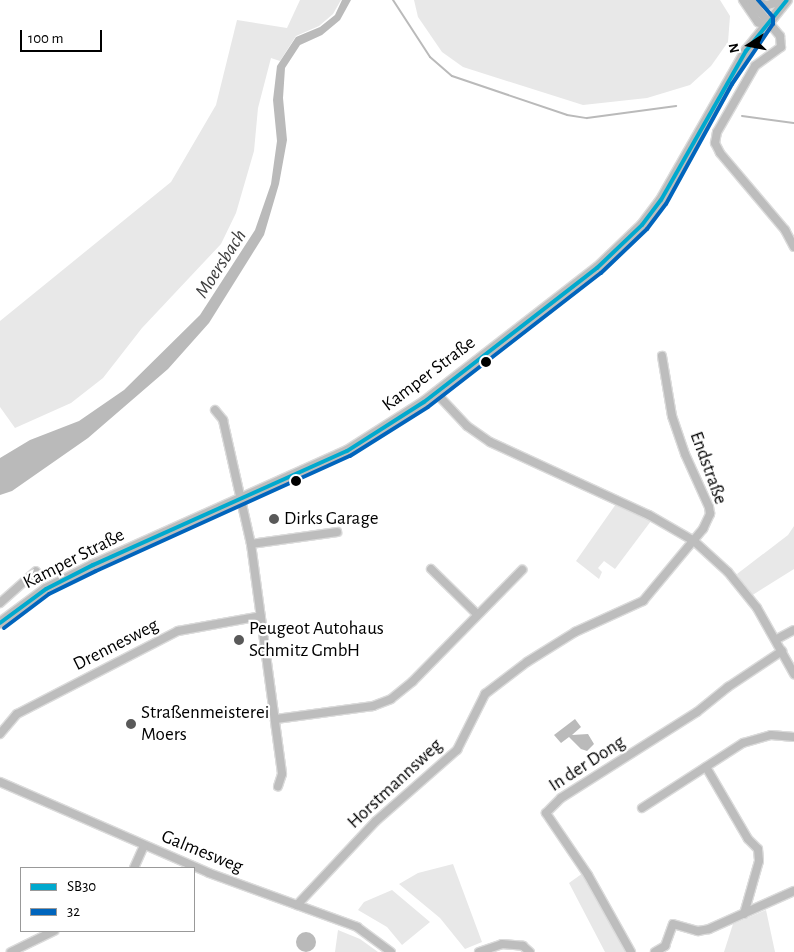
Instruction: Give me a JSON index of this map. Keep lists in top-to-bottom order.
{
  "streets": {
    "main road": ["Kamper Straße"],
    "street": [
      "Endstraße",
      "Drennesweg",
      "In der Dong",
      "Horstmannsweg",
      "Galmesweg"
    ]
  },
  "crossings": [
    ["Endstraße", "Horstmannsweg"],
    ["Horstmannsweg", "Galmesweg"]
  ],
  "water": ["Moersbach"],
  "places": ["Dirks Garage", "Peugeot Autohaus Schmitz GmbH", "Straßenmeisterei Moers"],
  "lines": ["transit line SB30", "transit line 32"],
  "legend": ["SB30", "32"],
  "scale_bar": "100 m",
  "north": "left"
}
